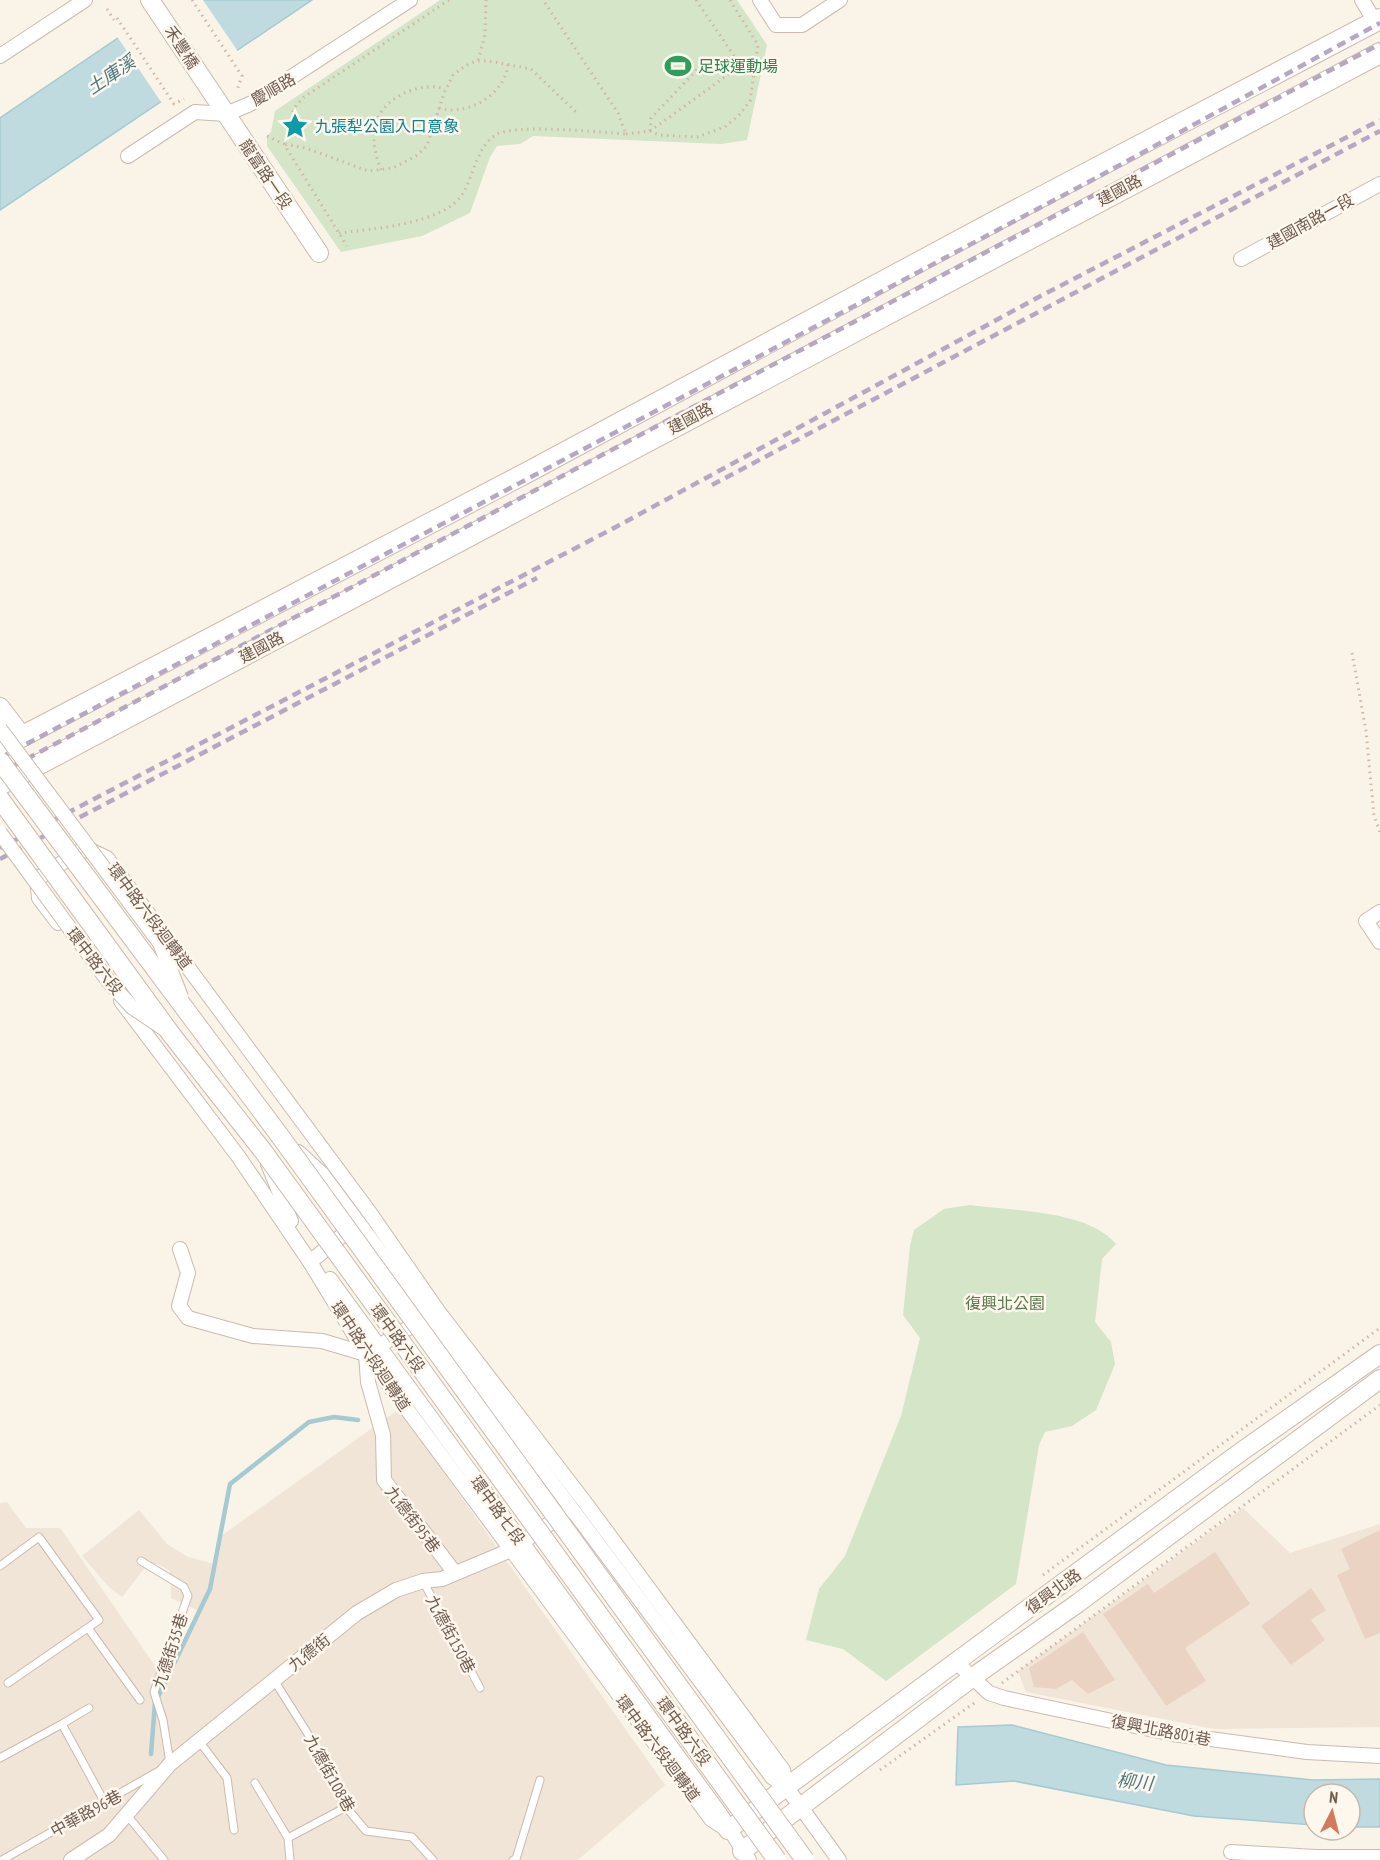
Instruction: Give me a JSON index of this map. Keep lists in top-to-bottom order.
{
  "streets": {
    "main road": ["建國路"],
    "street": [
      "禾豐橋",
      "慶順路",
      "龍富路一段",
      "建國南路一段",
      "環中路六段迴轉道",
      "環中路六段",
      "環中路七段",
      "九德街95巷",
      "復興北路",
      "九德街",
      "復興北路801巷"
    ],
    "lane": [
      "九德街150巷",
      "九德街35巷",
      "九德街108巷",
      "中華路96巷"
    ]
  },
  "crossings": [
    ["禾豐橋", "龍富路一段"],
    ["慶順路", "龍富路一段"],
    ["環中路六段迴轉道", "環中路六段"],
    ["環中路六段迴轉道", "環中路七段"],
    ["環中路六段迴轉道", "九德街95巷"],
    ["環中路六段迴轉道", "九德街"],
    ["環中路六段", "環中路七段"],
    ["環中路六段", "復興北路"],
    ["環中路六段", "九德街"],
    ["環中路七段", "復興北路"],
    ["環中路七段", "九德街"],
    ["九德街95巷", "九德街"],
    ["九德街150巷", "九德街"],
    ["九德街35巷", "九德街"],
    ["九德街35巷", "中華路96巷"],
    ["九德街", "九德街108巷"],
    ["九德街", "中華路96巷"]
  ],
  "water": ["土庫溪", "柳川"],
  "parks": ["復興北公園"],
  "places": {
    "sports": ["足球運動場"],
    "place": ["九張犁公園入口意象"]
  },
  "north": "top"
}
